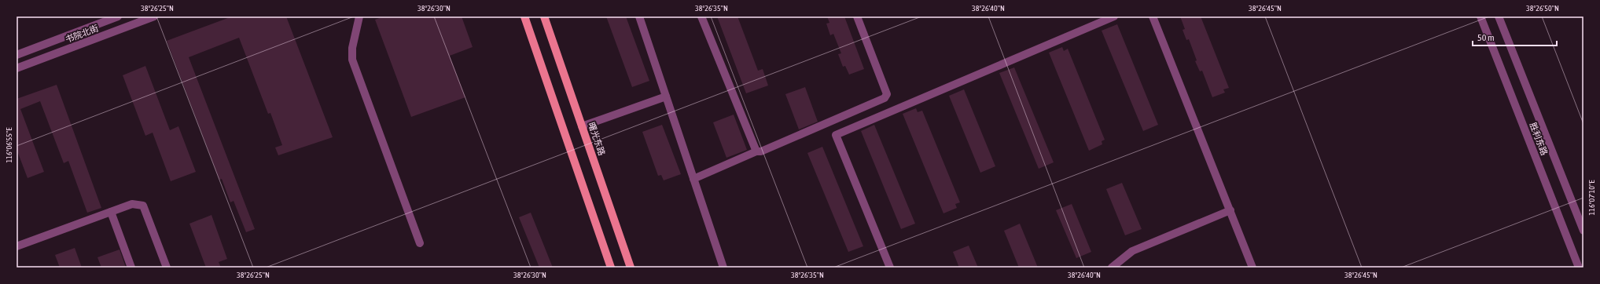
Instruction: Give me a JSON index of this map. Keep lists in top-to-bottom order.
{
  "streets": {
    "main road": ["曙光东路"],
    "street": ["书院北街", "胜利东路"]
  },
  "scale_bar": "50 m",
  "coordinates": [
    "38°26'25\"N",
    "38°26'30\"N",
    "38°26'35\"N",
    "38°26'40\"N",
    "38°26'45\"N",
    "38°26'50\"N",
    "116°06'55\"E",
    "116°07'10\"E"
  ]
}
